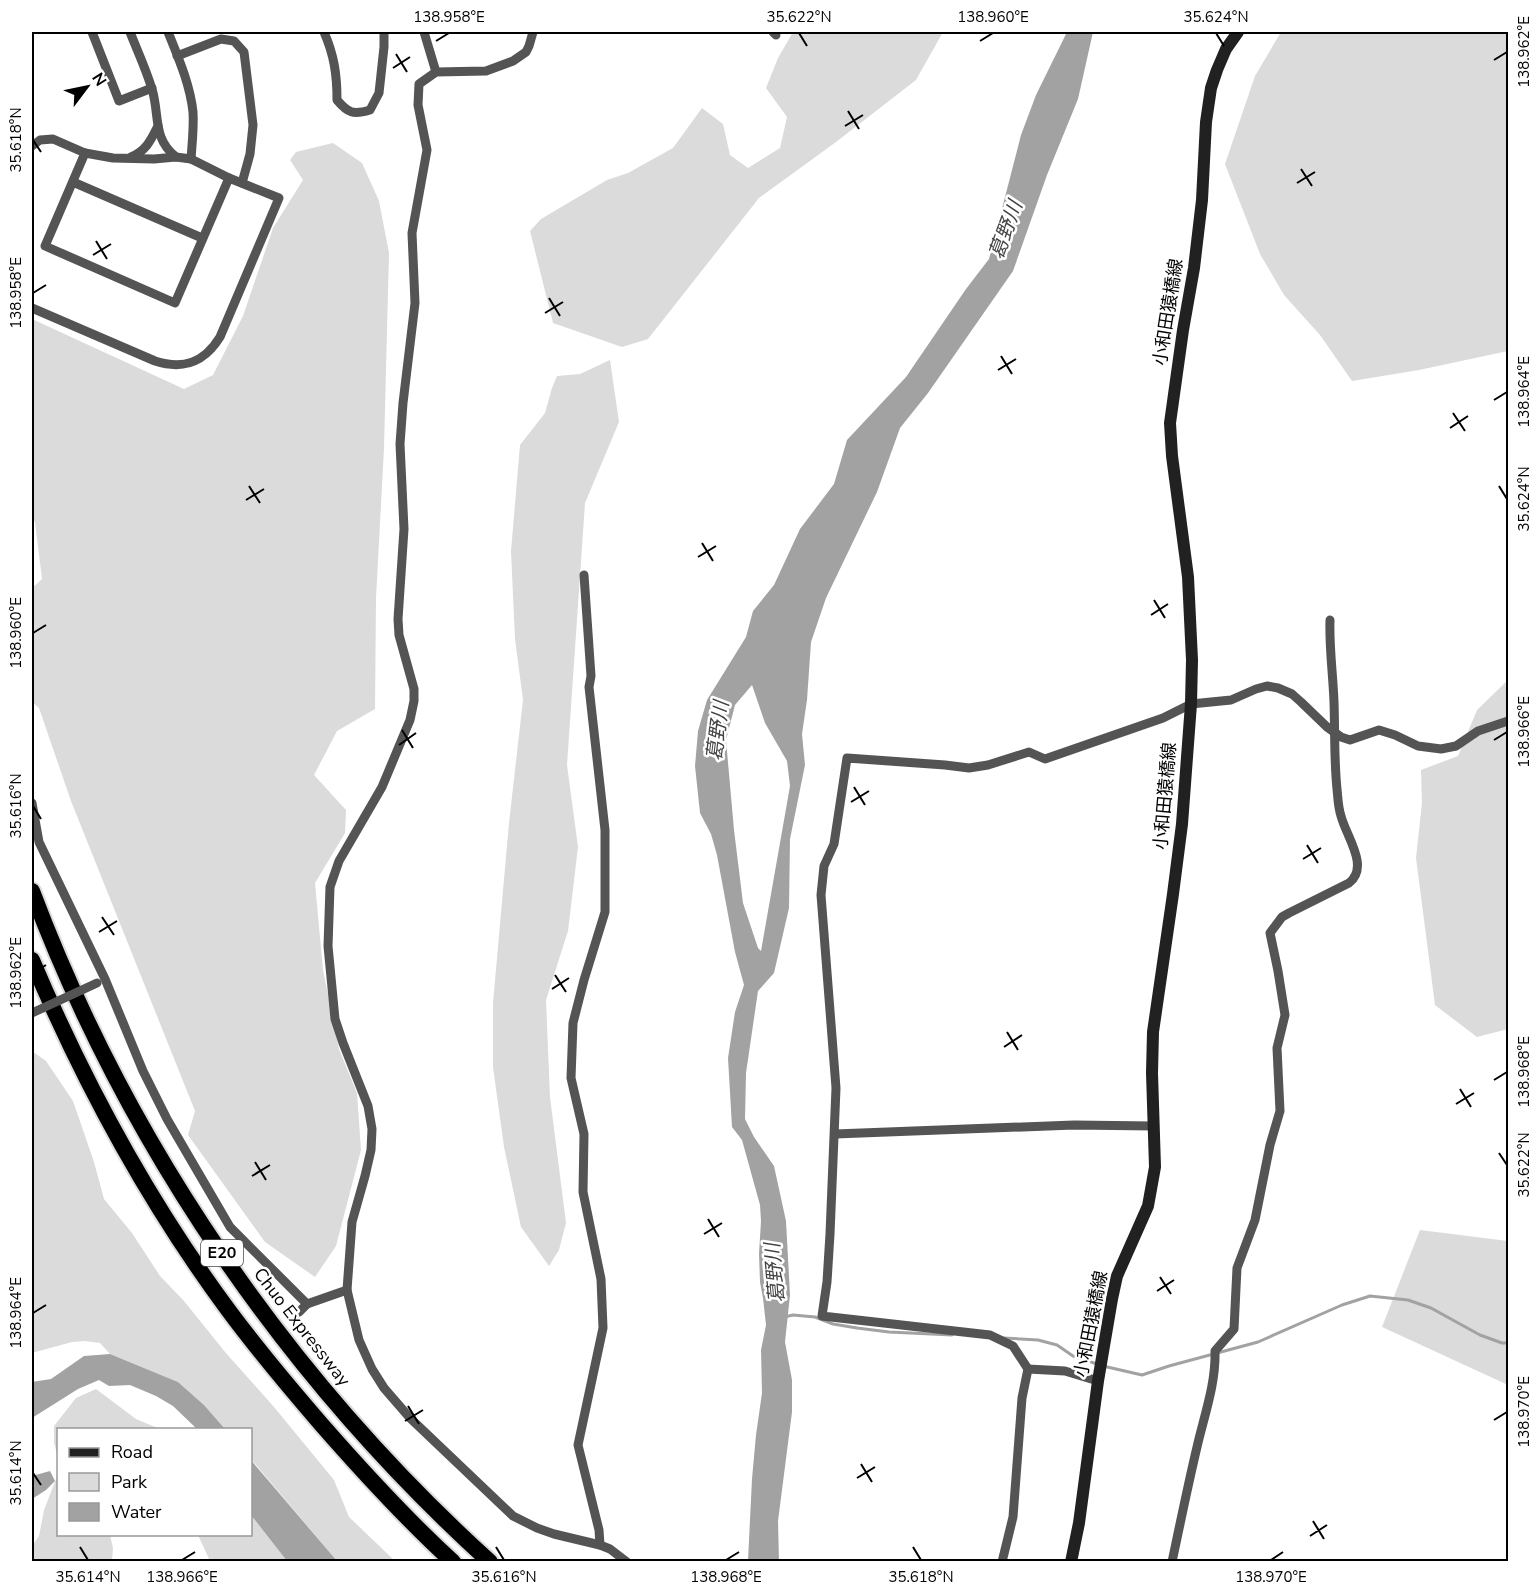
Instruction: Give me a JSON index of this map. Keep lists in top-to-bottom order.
{
  "streets": {
    "highway": ["E20", "Chuo Expressway"],
    "main road": ["小和田猿橋線"]
  },
  "water": ["葛野川"],
  "legend": ["Road", "Park", "Water"],
  "north": "top right",
  "coordinates": [
    "138.958°E",
    "35.622°N",
    "138.960°E",
    "35.624°N",
    "138.962°E",
    "35.618°N",
    "138.964°E",
    "138.966°E",
    "35.616°N",
    "138.968°E",
    "138.970°E",
    "35.614°N"
  ]
}
